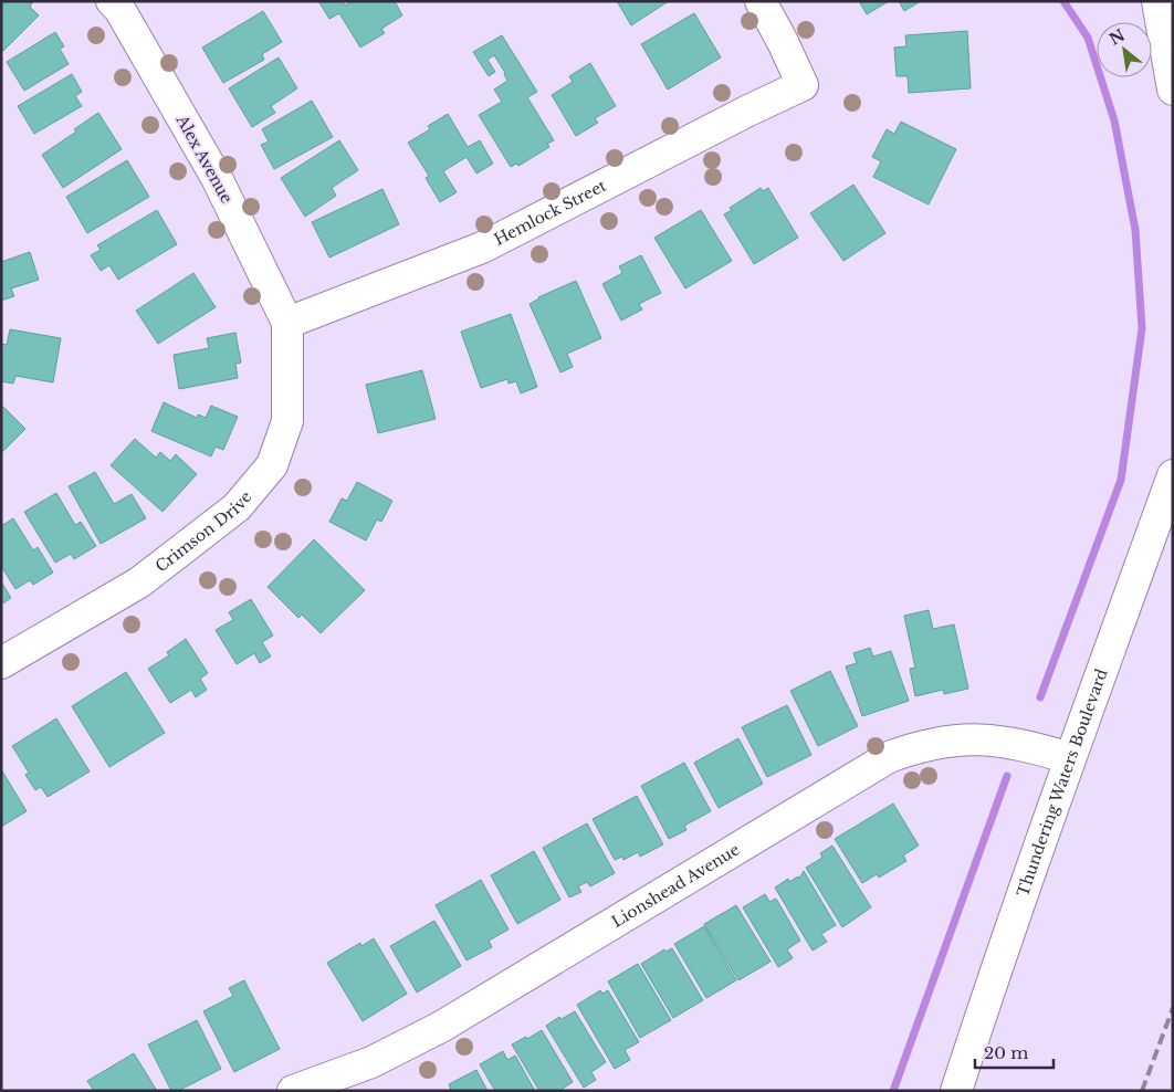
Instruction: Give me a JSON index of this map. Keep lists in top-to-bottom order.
{
  "streets": {
    "street": [
      "Alex Avenue",
      "Hemlock Street",
      "Crimson Drive",
      "Thundering Waters Boulevard",
      "Lionshead Avenue"
    ]
  },
  "crossings": [
    ["Alex Avenue", "Hemlock Street"],
    ["Alex Avenue", "Crimson Drive"],
    ["Hemlock Street", "Crimson Drive"],
    ["Thundering Waters Boulevard", "Lionshead Avenue"]
  ],
  "scale_bar": "20 m",
  "north": "top left"
}
